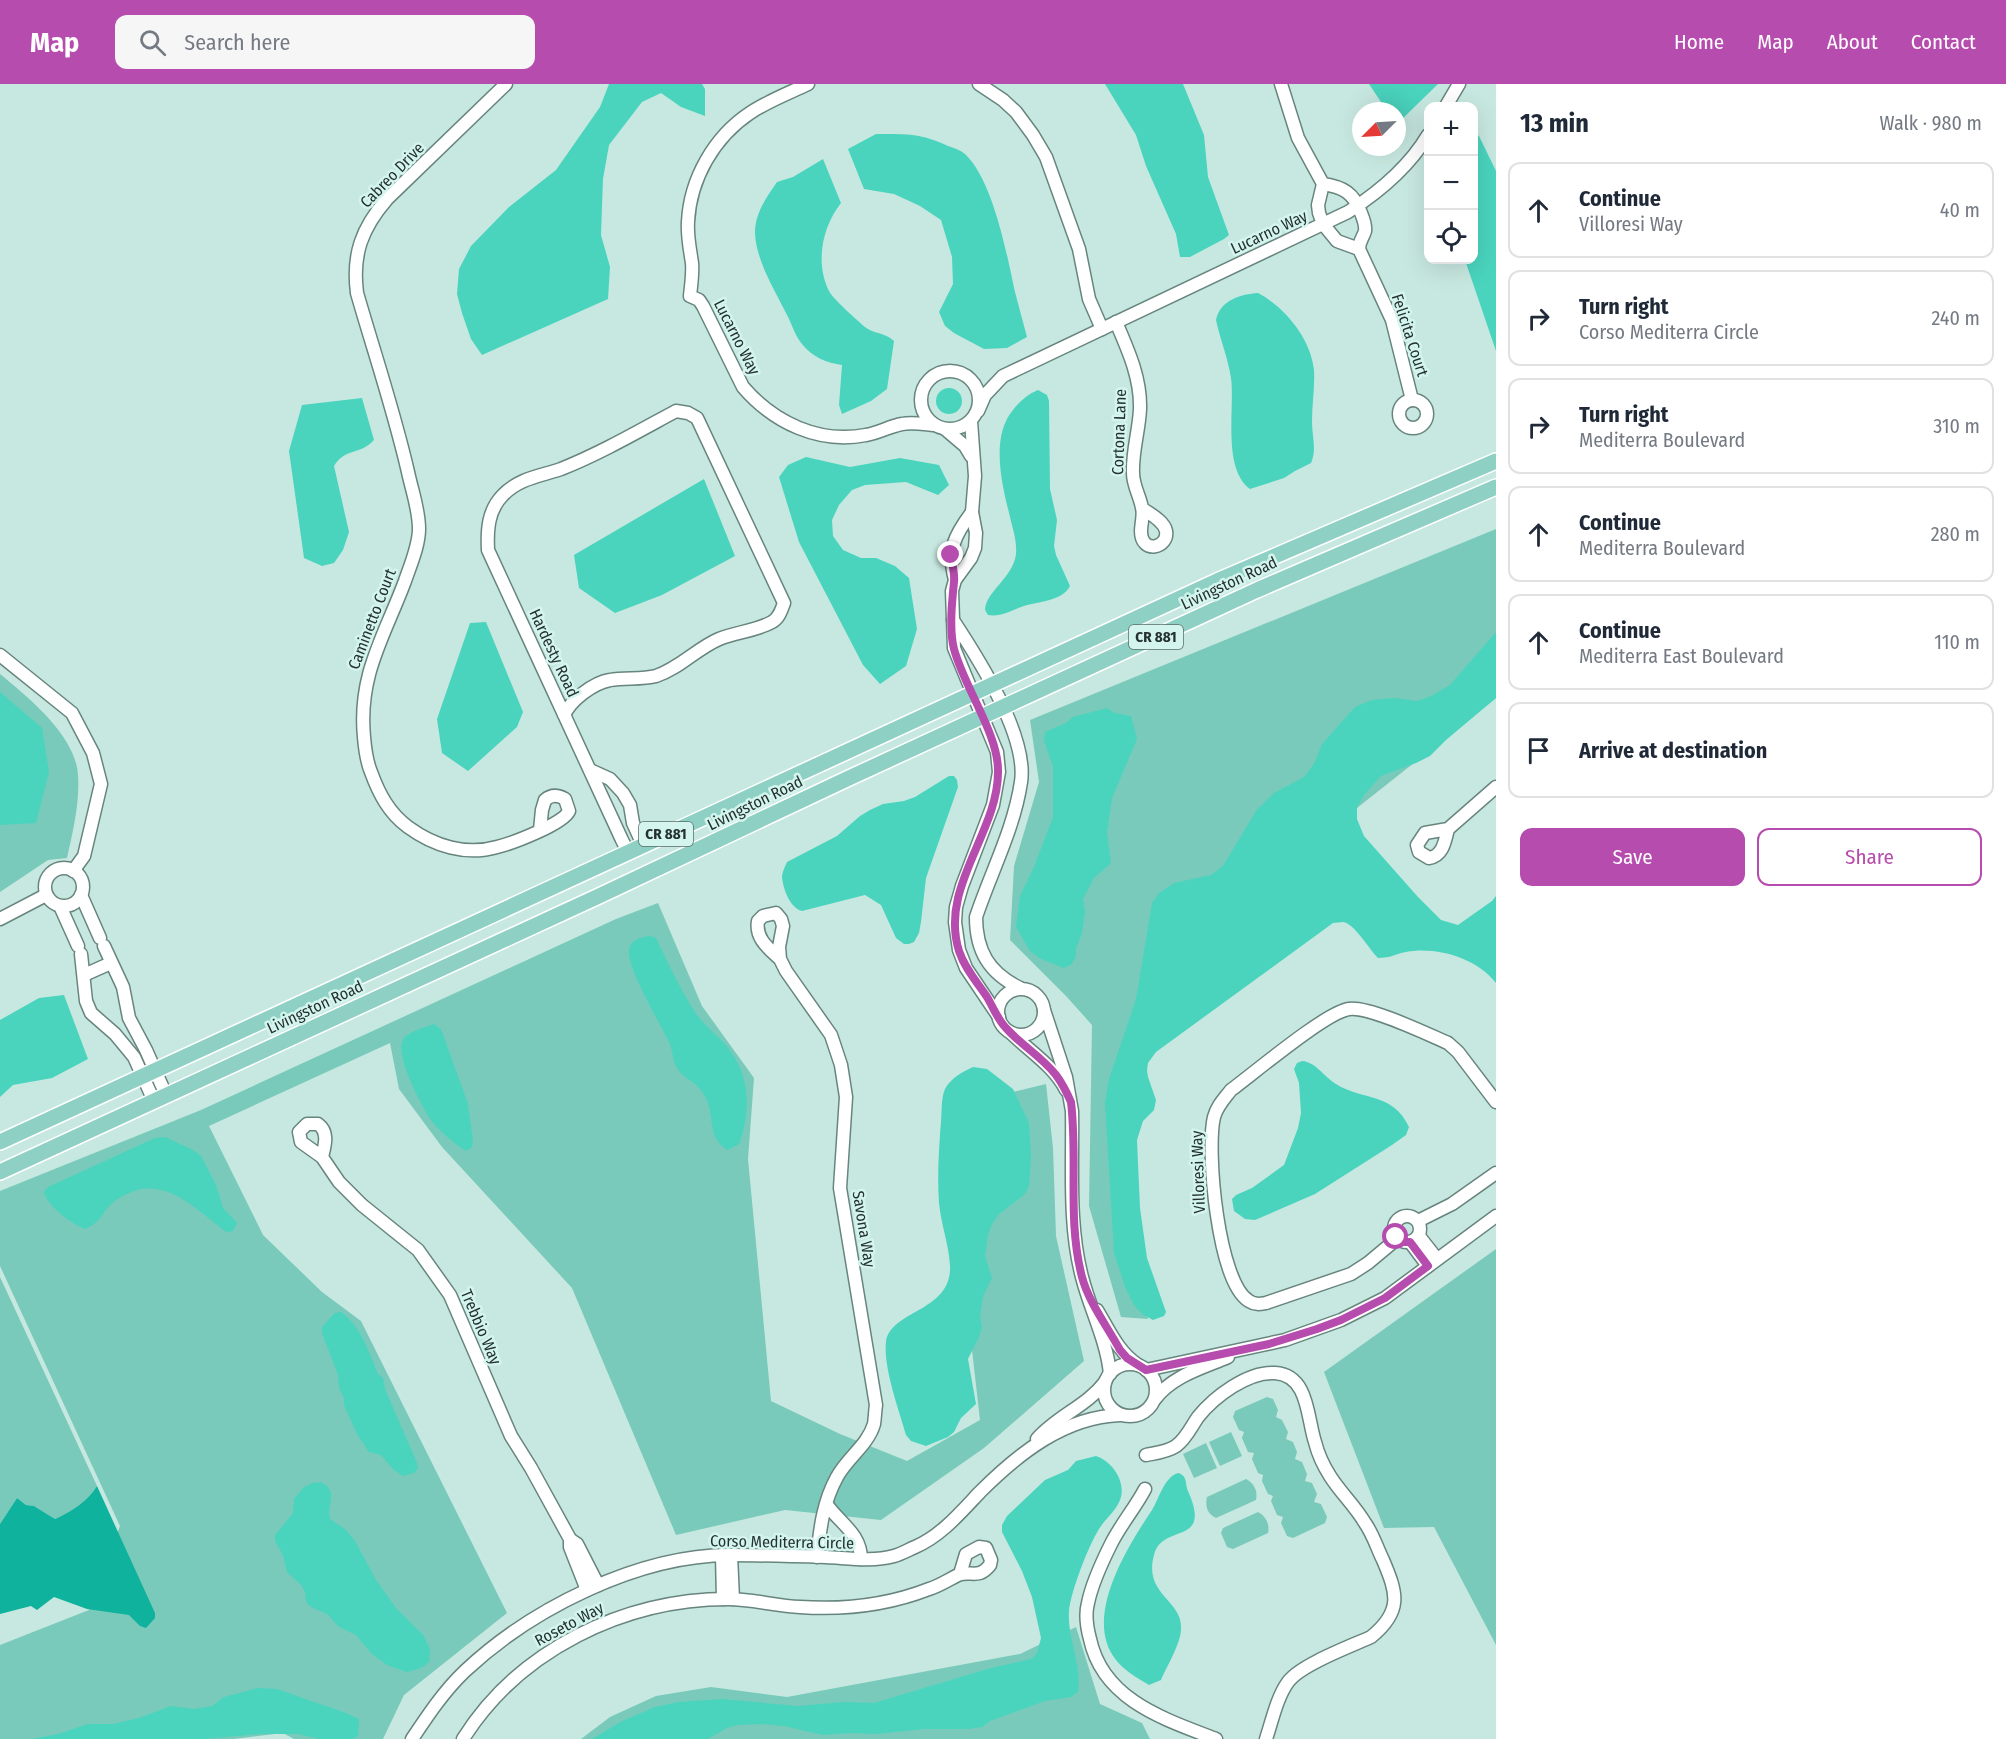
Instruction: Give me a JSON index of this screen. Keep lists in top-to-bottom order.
{
  "streets": {
    "main road": ["Livingston Road", "CR 881"],
    "street": [
      "Cabreo Drive",
      "Lucarno Way",
      "Felicita Court",
      "Cortona Lane",
      "Caminetto Court",
      "Hardesty Road",
      "Villoresi Way",
      "Savona Way",
      "Trebbio Way",
      "Corso Mediterra Circle",
      "Roseto Way"
    ]
  },
  "crossings": [
    ["Cabreo Drive", "Caminetto Court"],
    ["Lucarno Way", "Cortona Lane"],
    ["Livingston Road", "Hardesty Road"],
    ["Savona Way", "Corso Mediterra Circle"],
    ["Trebbio Way", "Corso Mediterra Circle"]
  ],
  "north": "bottom left",
  "page": {
    "header": "Map",
    "search": "Search here",
    "nav": [
      "Home",
      "Map",
      "About",
      "Contact"
    ],
    "heading": ["13 min", "Walk · 980 m"],
    "map_buttons": ["+", "−"],
    "list": [
      ["Continue", "Villoresi Way", "40 m"],
      ["Turn right", "Corso Mediterra Circle", "240 m"],
      ["Turn right", "Mediterra Boulevard", "310 m"],
      ["Continue", "Mediterra Boulevard", "280 m"],
      ["Continue", "Mediterra East Boulevard", "110 m"],
      "Arrive at destination"
    ],
    "buttons": ["Save", "Share"]
  }
}
